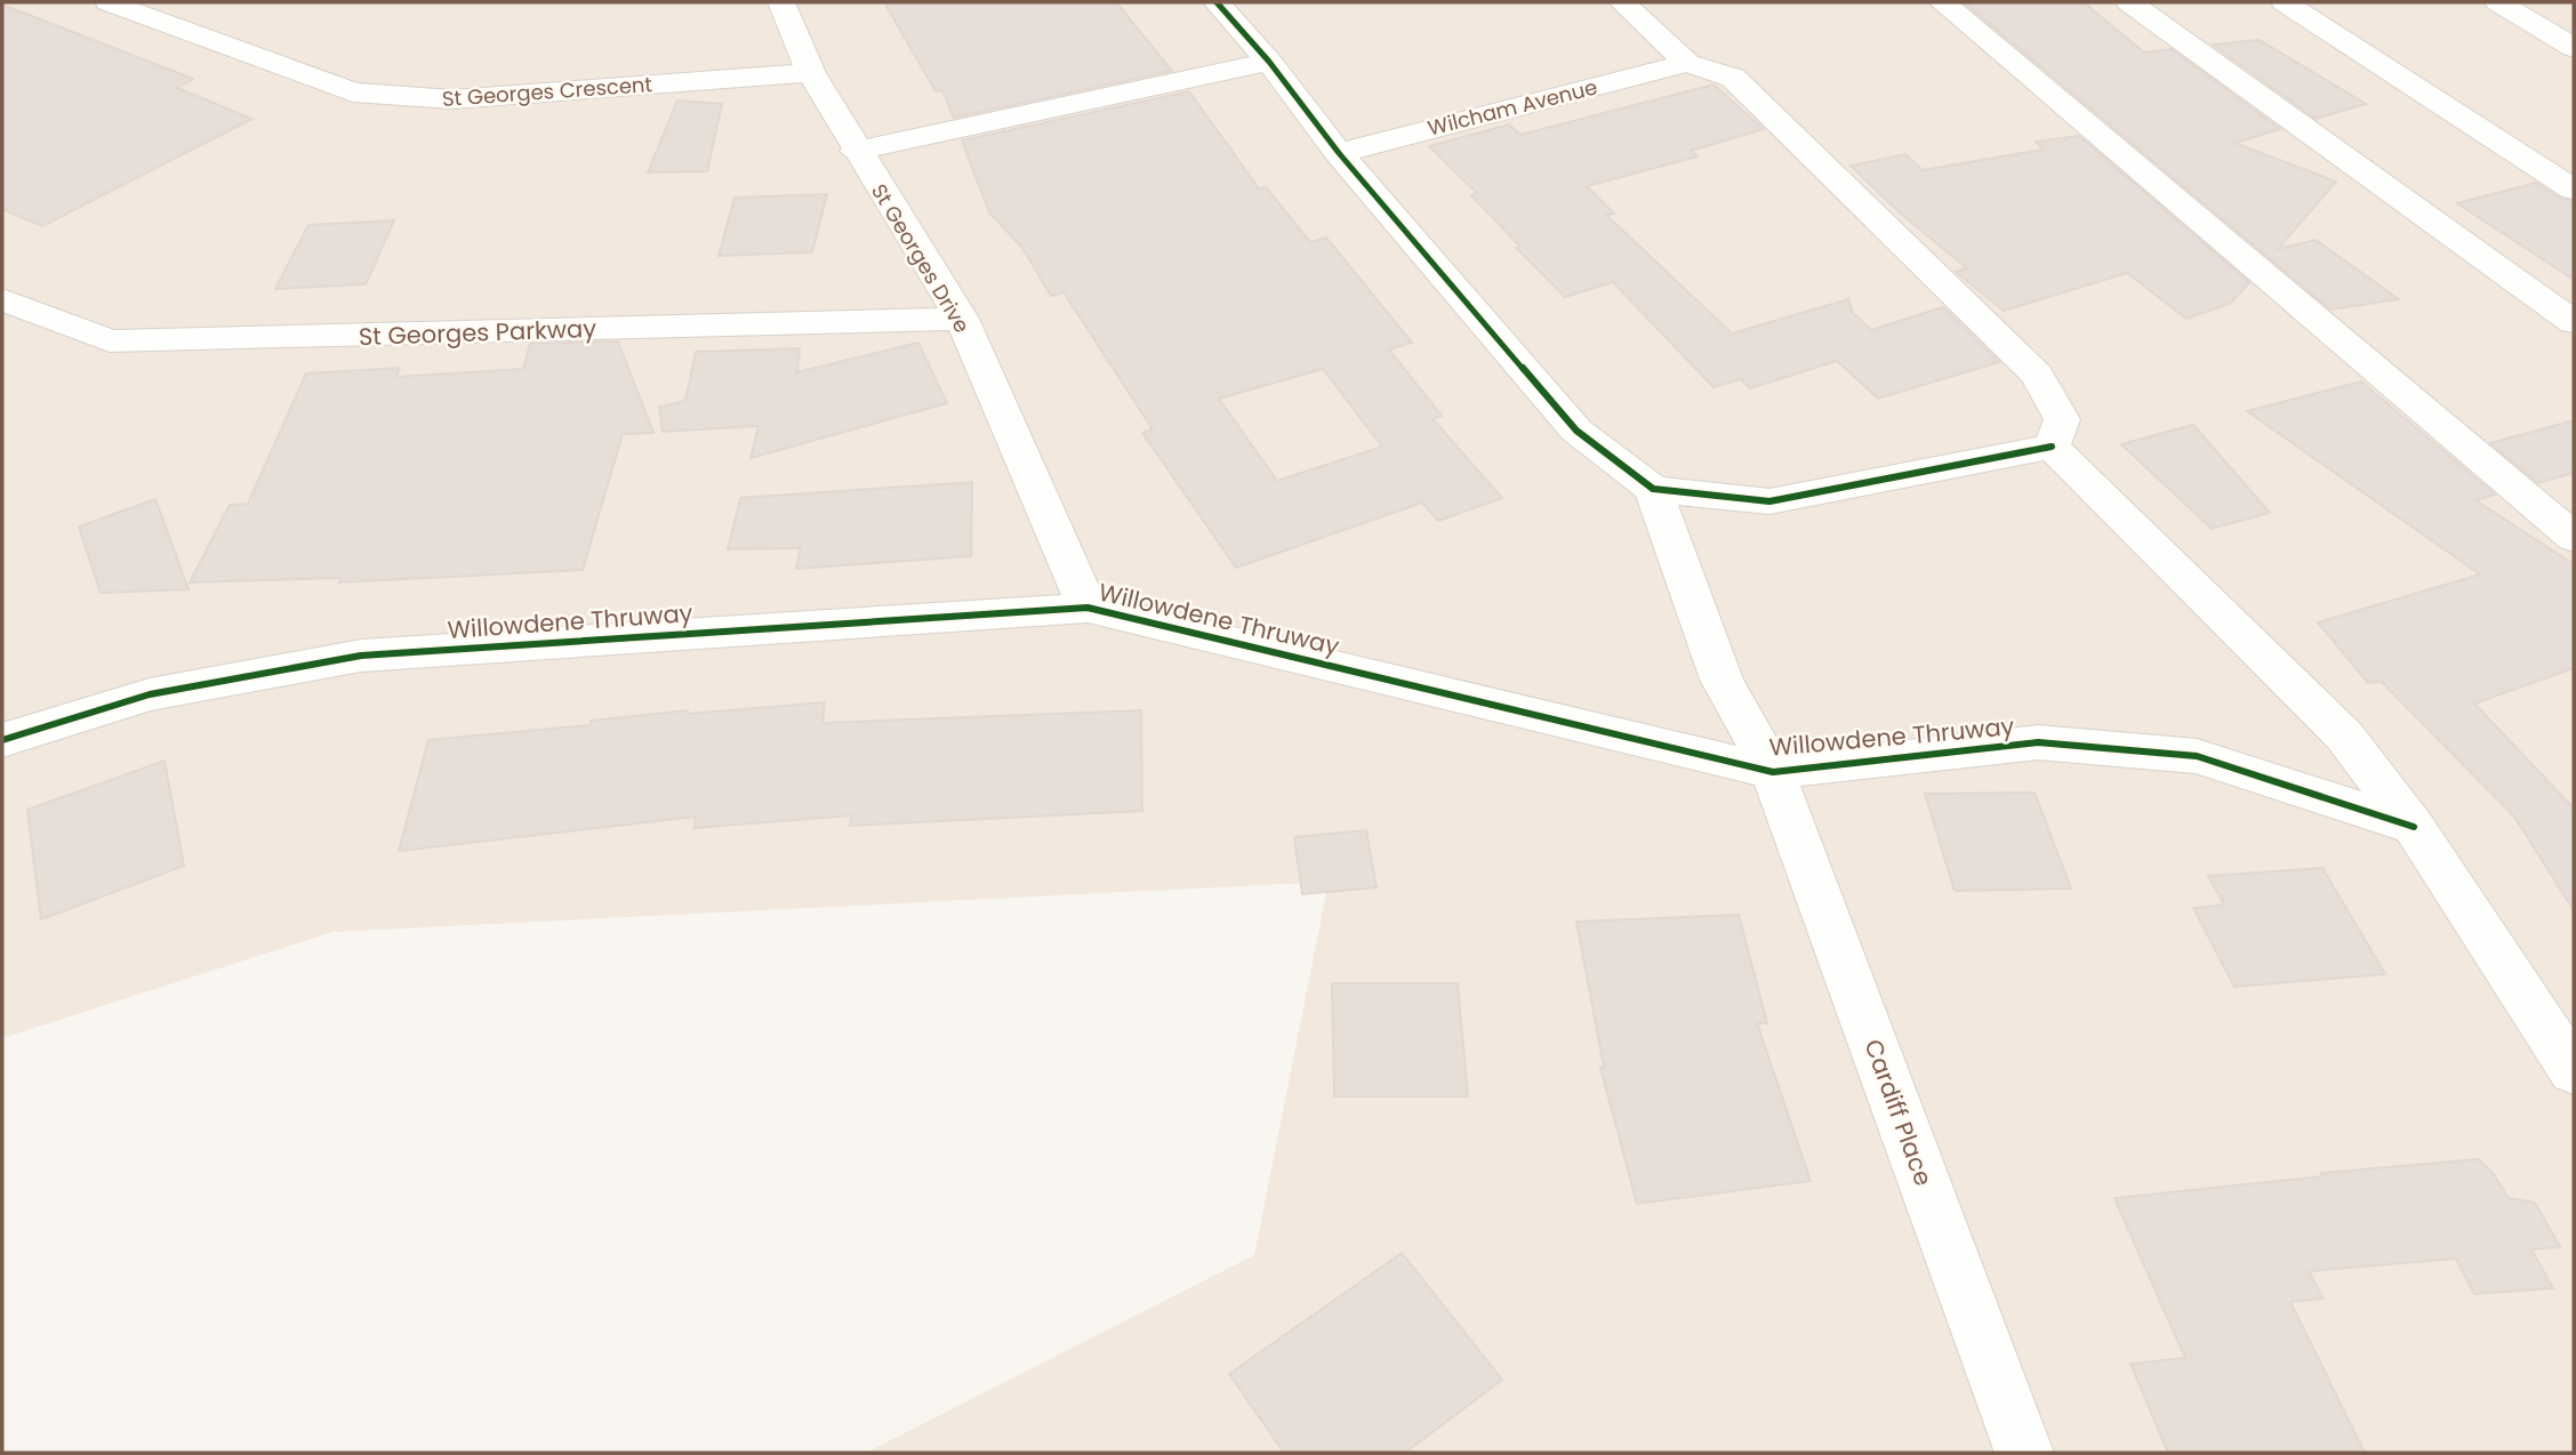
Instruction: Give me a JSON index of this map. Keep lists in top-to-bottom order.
{
  "streets": {
    "street": [
      "St Georges Crescent",
      "Wilcham Avenue",
      "St Georges Drive",
      "St Georges Parkway",
      "Willowdene Thruway",
      "Cardiff Place"
    ]
  },
  "crossings": [
    ["St Georges Crescent", "St Georges Drive"],
    ["St Georges Drive", "St Georges Parkway"],
    ["St Georges Drive", "Willowdene Thruway"],
    ["Willowdene Thruway", "Cardiff Place"]
  ]
}
